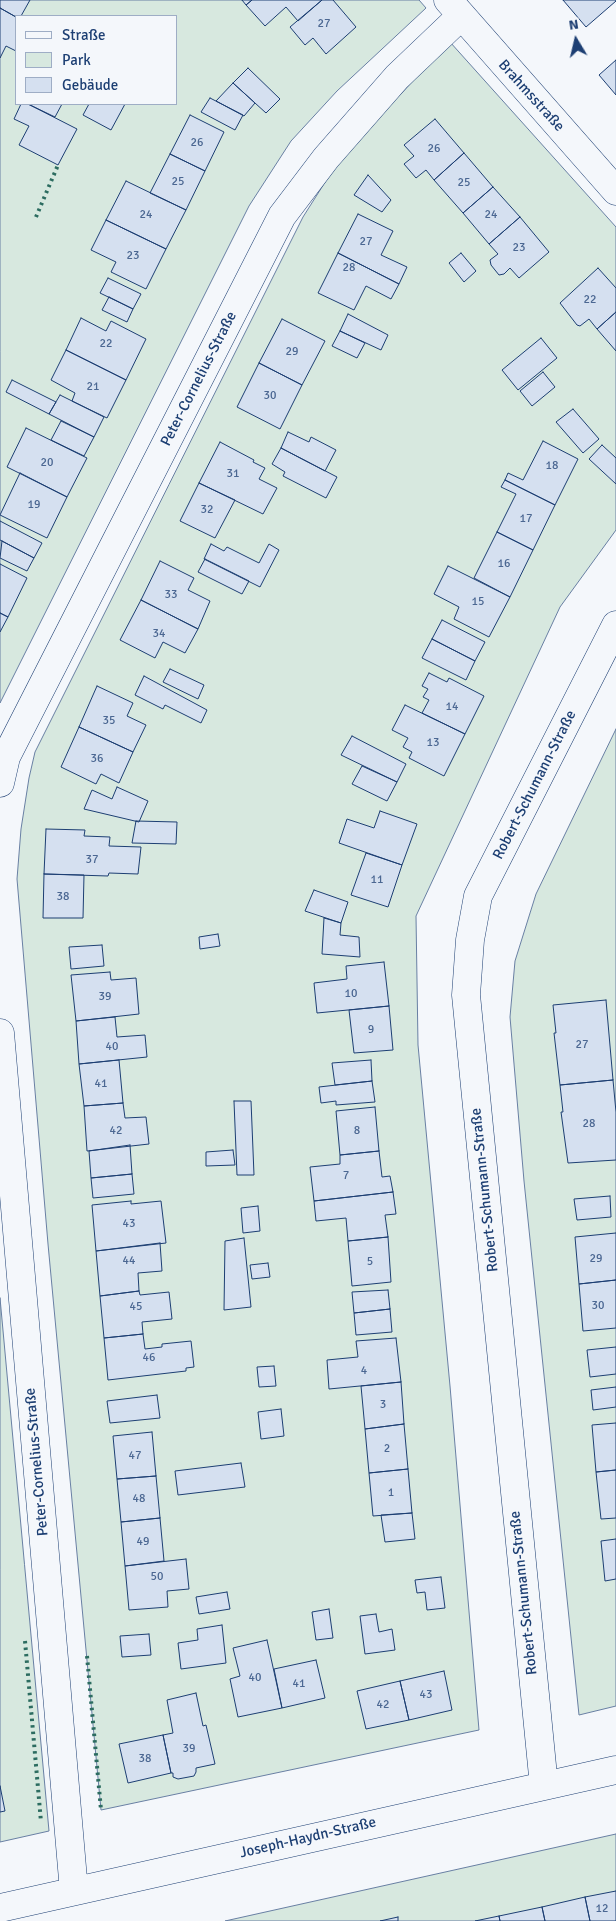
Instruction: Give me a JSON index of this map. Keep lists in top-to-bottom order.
{
  "streets": {
    "street": [
      "Brahmsstraße",
      "Peter-Cornelius-Straße",
      "Robert-Schumann-Straße",
      "Joseph-Haydn-Straße"
    ]
  },
  "crossings": [
    ["Brahmsstraße", "Peter-Cornelius-Straße"],
    ["Peter-Cornelius-Straße", "Joseph-Haydn-Straße"],
    ["Robert-Schumann-Straße", "Joseph-Haydn-Straße"]
  ],
  "house_numbers": [
    "27",
    "26",
    "26",
    "25",
    "25",
    "24",
    "24",
    "27",
    "23",
    "23",
    "28",
    "22",
    "22",
    "29",
    "21",
    "30",
    "20",
    "18",
    "31",
    "19",
    "32",
    "17",
    "16",
    "33",
    "15",
    "34",
    "14",
    "35",
    "13",
    "36",
    "37",
    "11",
    "38",
    "10",
    "39",
    "9",
    "27",
    "40",
    "41",
    "28",
    "42",
    "8",
    "7",
    "43",
    "29",
    "44",
    "5",
    "30",
    "45",
    "46",
    "4",
    "3",
    "2",
    "47",
    "1",
    "48",
    "49",
    "50",
    "40",
    "41",
    "43",
    "42",
    "39",
    "38",
    "12"
  ],
  "legend": ["Straße", "Park", "Gebäude"],
  "north": "top"
}
